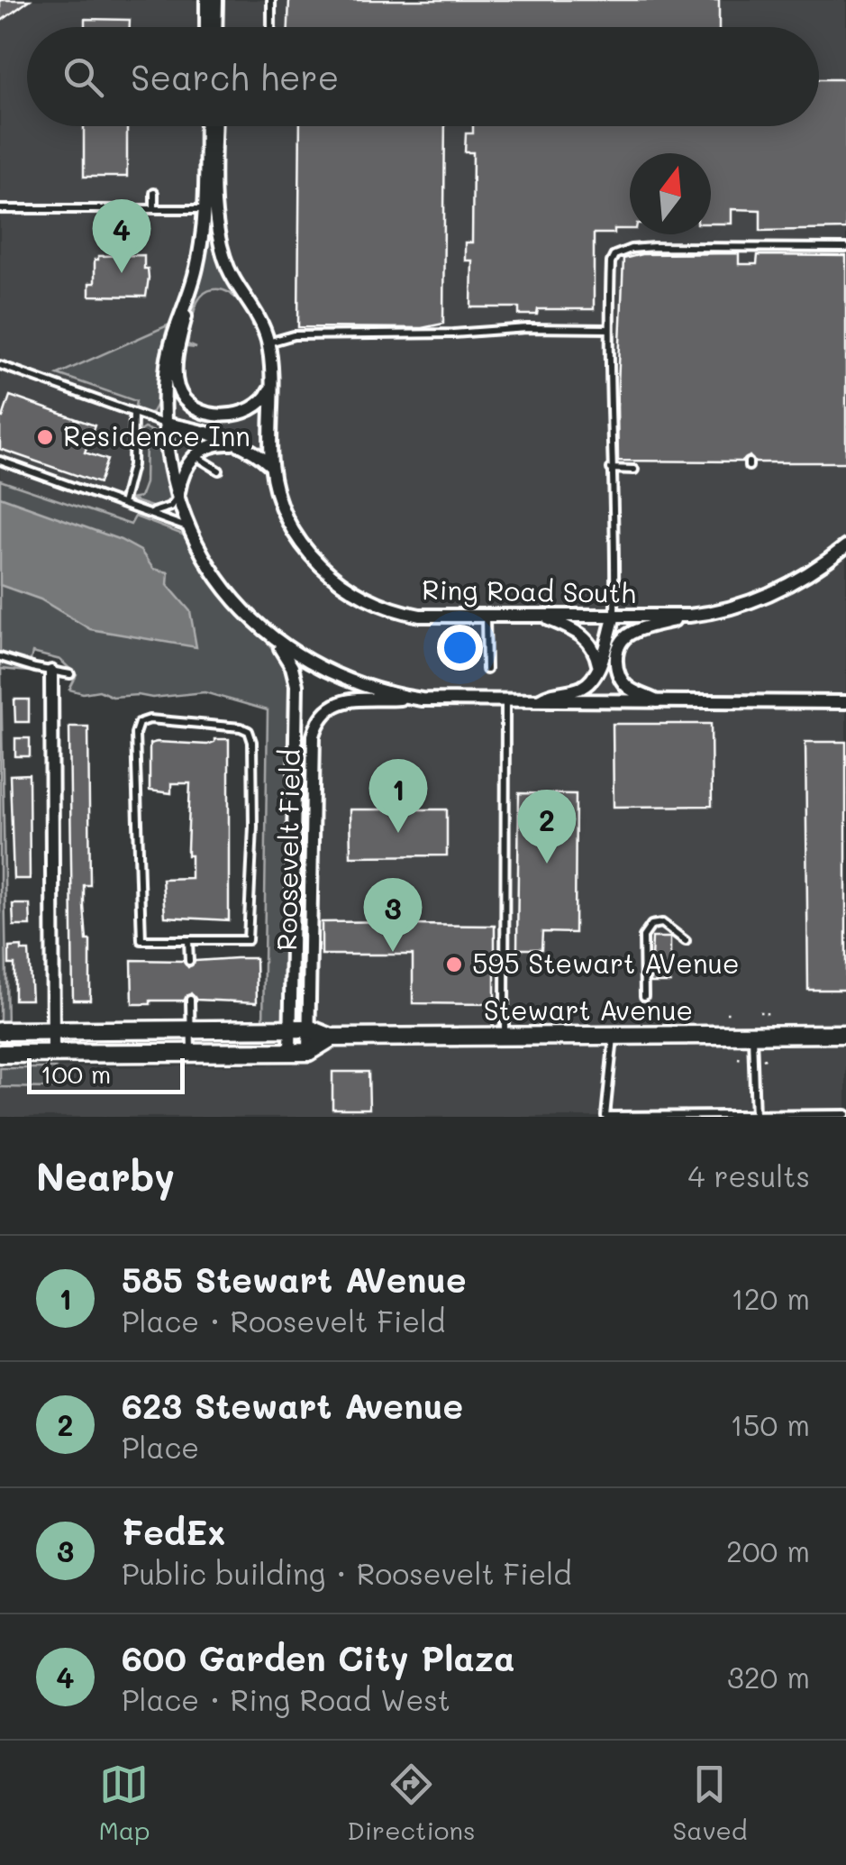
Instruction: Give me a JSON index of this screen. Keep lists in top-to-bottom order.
{
  "streets": {
    "main road": ["Stewart Avenue"],
    "street": ["Ring Road South", "Roosevelt Field"]
  },
  "crossings": [
    ["Roosevelt Field", "Stewart Avenue"]
  ],
  "places": ["Residence Inn", "595 Stewart AVenue"],
  "scale_bar": "100 m",
  "north": "top",
  "page": {
    "search": "Search here",
    "pins": [
      "4",
      "1",
      "2",
      "3"
    ],
    "scale": "100 m",
    "heading": ["Nearby", "4 results"],
    "list": [
      {
        "mark": "1",
        "name": "585 Stewart AVenue",
        "note": "Place · Roosevelt Field",
        "value": "120 m"
      },
      {
        "mark": "2",
        "name": "623 Stewart Avenue",
        "note": "Place",
        "value": "150 m"
      },
      {
        "mark": "3",
        "name": "FedEx",
        "note": "Public building · Roosevelt Field",
        "value": "200 m"
      },
      {
        "mark": "4",
        "name": "600 Garden City Plaza",
        "note": "Place · Ring Road West",
        "value": "320 m"
      }
    ],
    "nav": ["Map", "Directions", "Saved"]
  }
}
